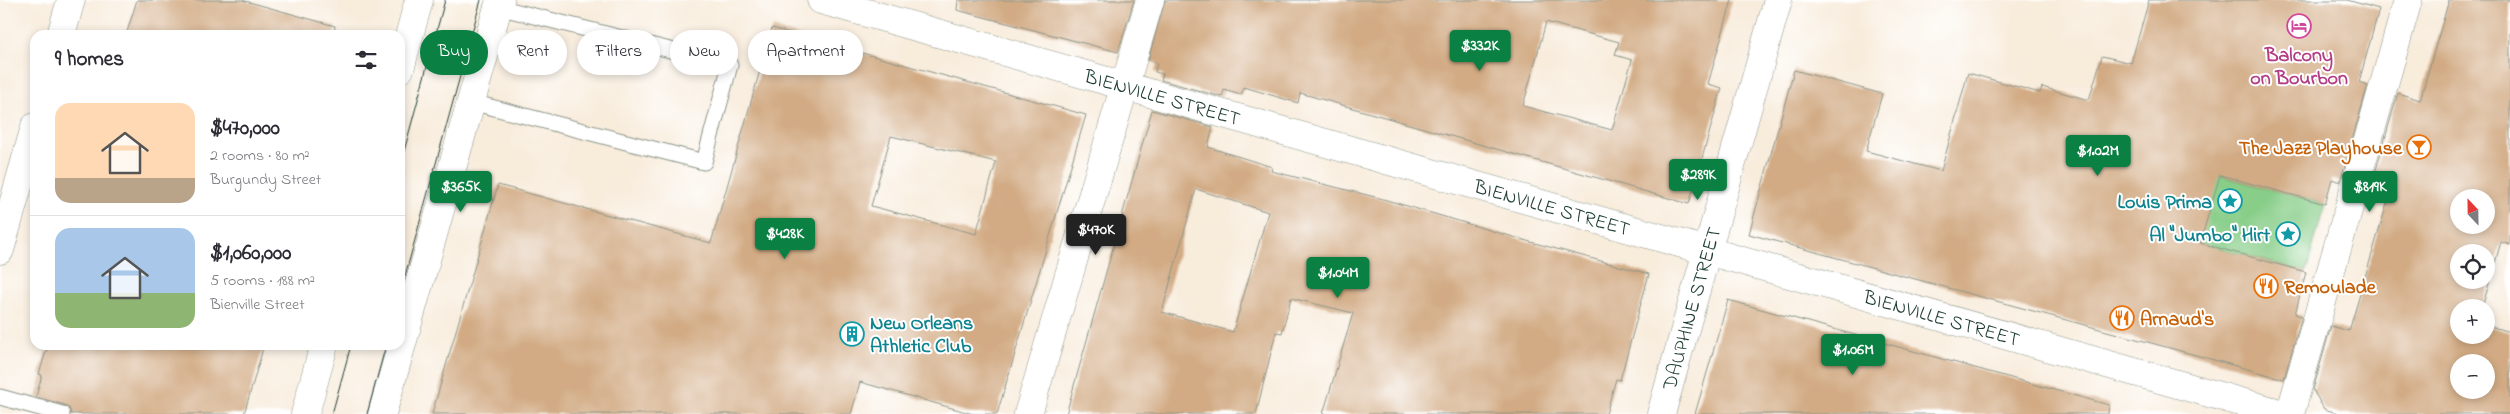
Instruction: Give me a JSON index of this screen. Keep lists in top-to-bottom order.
{
  "streets": {
    "street": ["BIENVILLE STREET", "DAUPHINE STREET"]
  },
  "crossings": [
    ["BIENVILLE STREET", "DAUPHINE STREET"]
  ],
  "places": {
    "hotel": ["Balcony on Bourbon"],
    "bar": ["The Jazz Playhouse"],
    "place": ["Louis Prima", "Al \"Jumbo\" Hirt"],
    "restaurant": ["Remoulade", "Arnaud's"],
    "building": ["New Orleans Athletic Club"]
  },
  "north": "top",
  "page": {
    "price": [
      "$332K",
      "$1.02M",
      "$289K",
      "$365K",
      "$819K",
      "$470K",
      "$428K",
      "$1.04M",
      "$1.06M"
    ],
    "chip": [
      "Buy",
      "Rent",
      "Filters",
      "New",
      "Apartment"
    ],
    "heading": "9 homes",
    "list": [
      {
        "name": "$470,000",
        "note": "2 rooms · 80 m² · Burgundy Street"
      },
      {
        "name": "$1,060,000",
        "note": "5 rooms · 188 m² · Bienville Street"
      }
    ],
    "map_buttons": ["+", "−"]
  }
}
